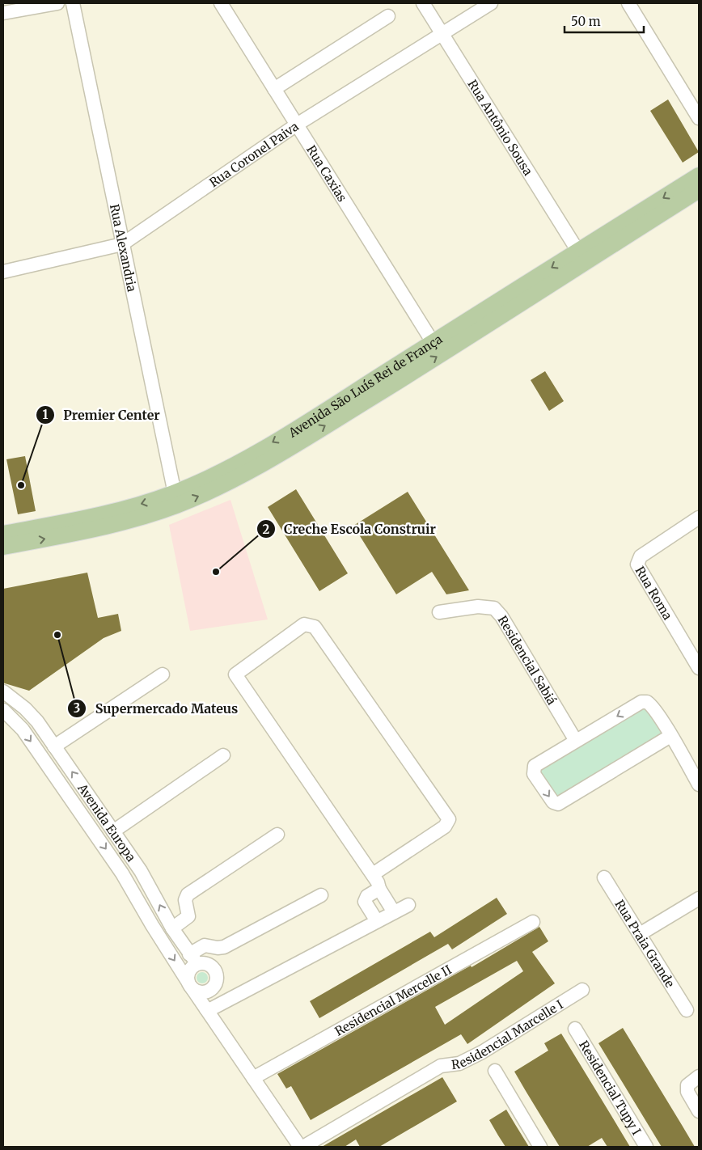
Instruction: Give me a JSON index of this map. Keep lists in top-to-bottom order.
{
  "streets": {
    "main road": ["Avenida São Luís Rei de França"],
    "street": [
      "Rua Antônio Sousa",
      "Rua Coronel Paiva",
      "Rua Caxias",
      "Rua Alexandria",
      "Rua Roma",
      "Residencial Sabiá",
      "Avenida Europa",
      "Rua Praia Grande",
      "Residencial Mercelle II",
      "Residencial Marcelle I",
      "Residencial Tupy I"
    ]
  },
  "crossings": [
    ["Rua Antônio Sousa", "Rua Coronel Paiva"],
    ["Rua Antônio Sousa", "Avenida São Luís Rei de França"],
    ["Rua Coronel Paiva", "Rua Caxias"],
    ["Rua Coronel Paiva", "Rua Alexandria"],
    ["Rua Caxias", "Avenida São Luís Rei de França"],
    ["Rua Alexandria", "Avenida São Luís Rei de França"],
    ["Avenida Europa", "Residencial Mercelle II"],
    ["Avenida Europa", "Residencial Marcelle I"]
  ],
  "places": ["Premier Center", "Creche Escola Construir", "Supermercado Mateus"],
  "scale_bar": "50 m"
}
